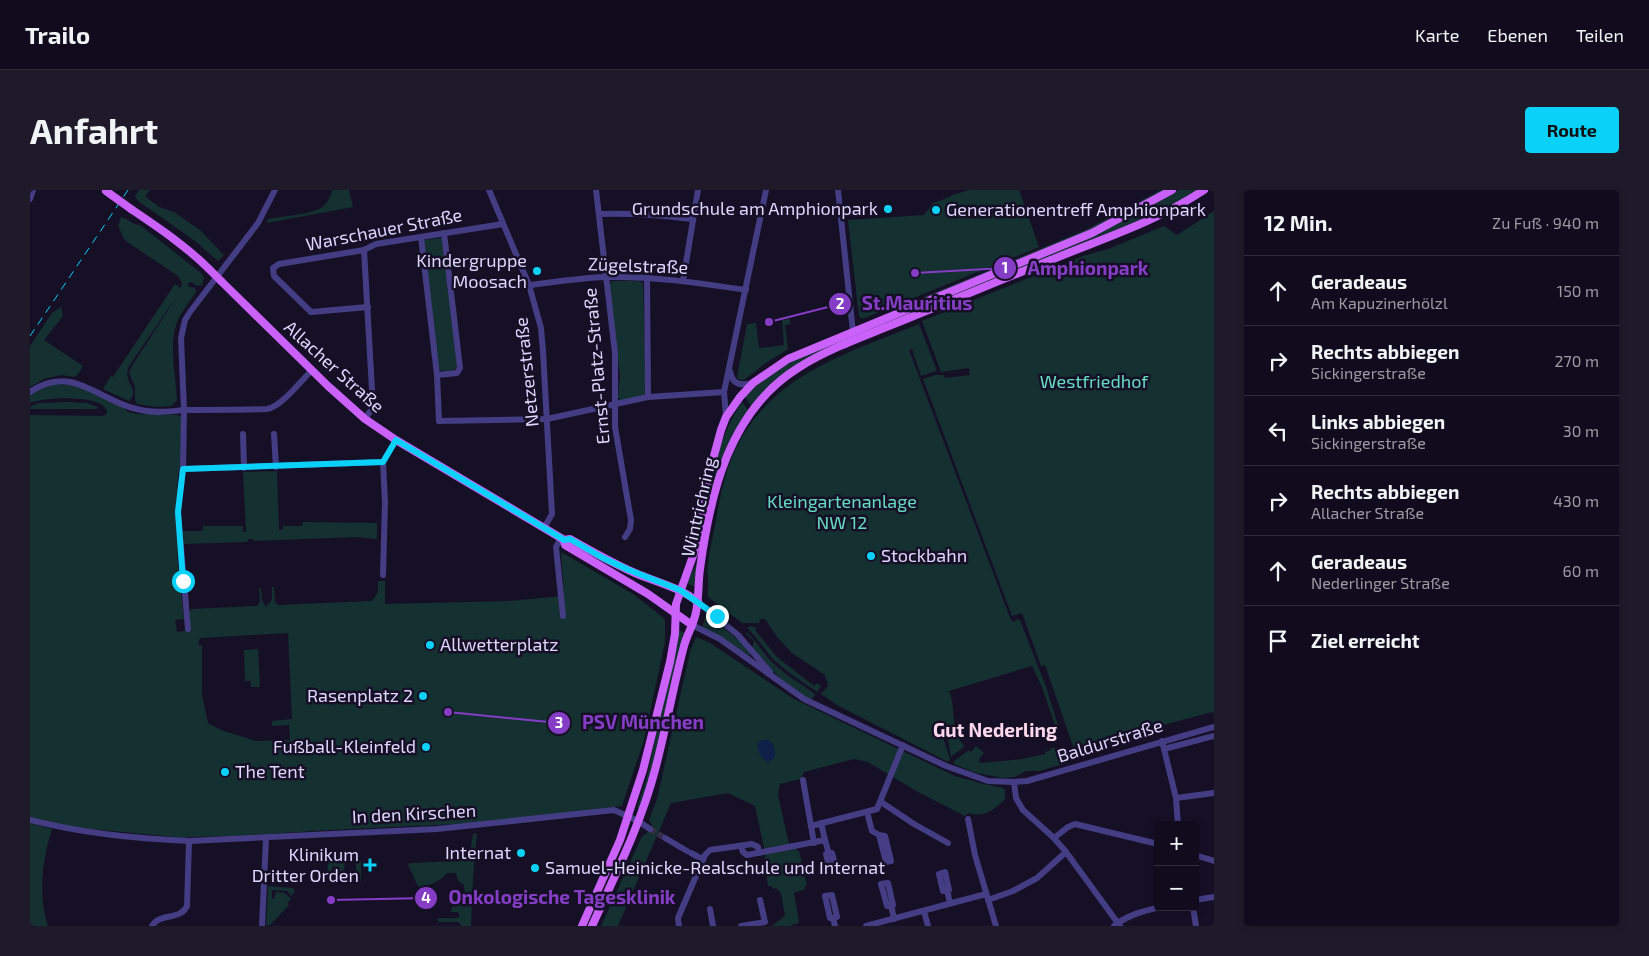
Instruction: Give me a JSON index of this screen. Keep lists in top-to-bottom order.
{
  "streets": {
    "main road": ["Allacher Straße", "Wintrichring"],
    "street": [
      "Warschauer Straße",
      "Zügelstraße",
      "Ernst-Platz-Straße",
      "Netzerstraße",
      "Baldurstraße",
      "In den Kirschen"
    ]
  },
  "crossings": [
    ["Warschauer Straße", "Netzerstraße"],
    ["Zügelstraße", "Ernst-Platz-Straße"],
    ["Zügelstraße", "Netzerstraße"],
    ["Allacher Straße", "Netzerstraße"],
    ["Allacher Straße", "Wintrichring"],
    ["Wintrichring", "In den Kirschen"]
  ],
  "districts": ["Gut Nederling"],
  "parks": ["Westfriedhof", "Kleingartenanlage NW 12"],
  "places": {
    "other": [
      "Grundschule am Amphionpark",
      "Generationentreff Amphionpark",
      "Kindergruppe Moosach",
      "Amphionpark",
      "St.Mauritius",
      "Stockbahn",
      "Allwetterplatz",
      "Rasenplatz 2",
      "PSV München",
      "Fußball-Kleinfeld",
      "The Tent",
      "Internat",
      "Samuel-Heinicke-Realschule und Internat",
      "Onkologische Tagesklinik"
    ],
    "health": ["Klinikum Dritter Orden"]
  },
  "page": {
    "header": "Trailo",
    "nav": ["Karte", "Ebenen", "Teilen"],
    "buttons": "Route",
    "title": "Anfahrt",
    "heading": ["12 Min.", "Zu Fuß · 940 m"],
    "list": [
      ["Geradeaus", "Am Kapuzinerhölzl", "150 m"],
      ["Rechts abbiegen", "Sickingerstraße", "270 m"],
      ["Links abbiegen", "Sickingerstraße", "30 m"],
      ["Rechts abbiegen", "Allacher Straße", "430 m"],
      ["Geradeaus", "Nederlinger Straße", "60 m"],
      "Ziel erreicht"
    ],
    "map_buttons": ["+", "−"]
  }
}
